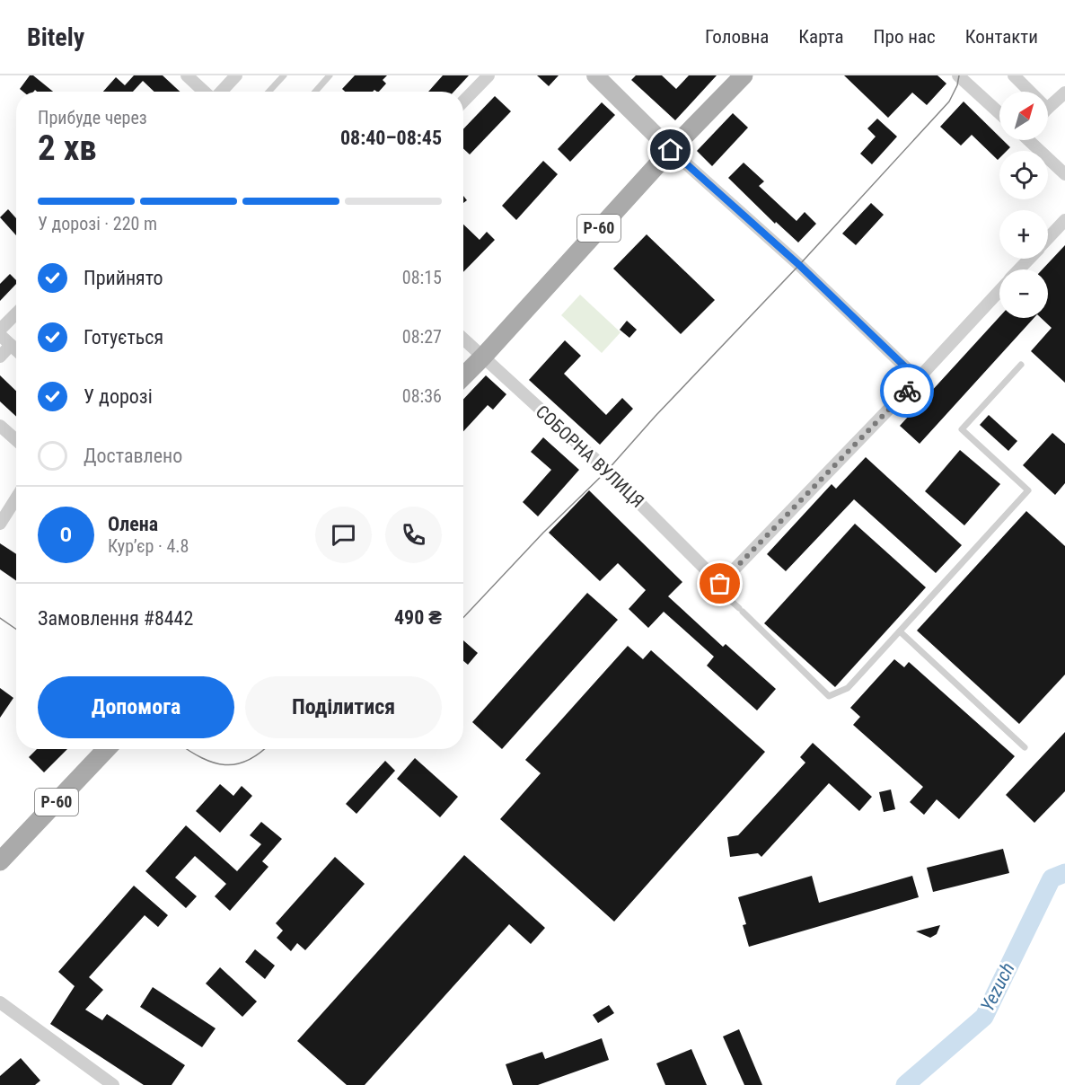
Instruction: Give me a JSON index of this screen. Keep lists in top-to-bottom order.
{
  "streets": {
    "main road": ["Р-60"],
    "street": ["СОБОРНА ВУЛИЦЯ"]
  },
  "crossings": [
    ["Р-60", "СОБОРНА ВУЛИЦЯ"]
  ],
  "water": ["Yezuch"],
  "north": "top right",
  "page": {
    "header": "Bitely",
    "nav": [
      "Головна",
      "Карта",
      "Про нас",
      "Контакти"
    ],
    "map_buttons": ["+", "−"],
    "heading": ["2 хв", "Прибуде через", "08:40–08:45"],
    "panel": [
      "Олена",
      "Кур’єр · 4.8",
      "Замовлення #8442",
      "490 ₴"
    ],
    "bar": "У дорозі · 220 m",
    "list": [
      ["Прийнято", "08:15"],
      ["Готується", "08:27"],
      ["У дорозі", "08:36"],
      "Доставлено"
    ],
    "round": "О",
    "buttons": ["Допомога", "Поділитися"]
  }
}
